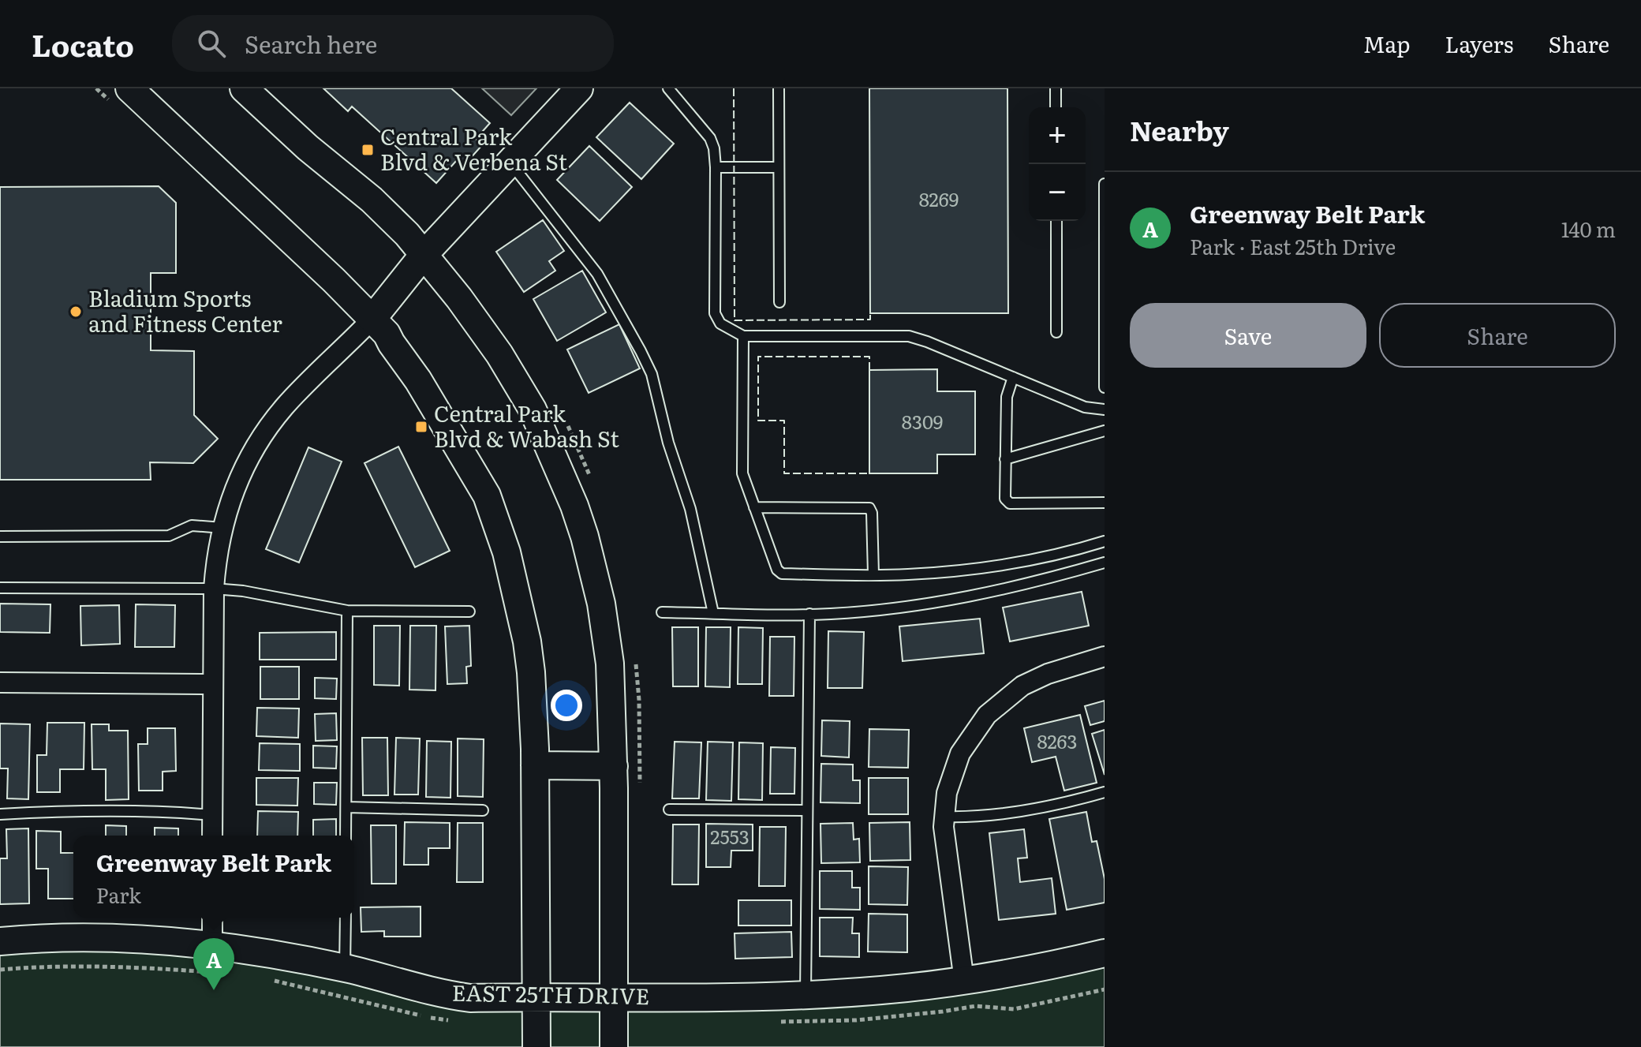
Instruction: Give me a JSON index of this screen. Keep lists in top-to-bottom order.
{
  "streets": {
    "main road": ["EAST 25TH DRIVE"]
  },
  "places": {
    "transit": ["Central Park Blvd & Verbena St", "Central Park Blvd & Wabash St"],
    "other": ["Bladium Sports and Fitness Center"]
  },
  "house_numbers": [
    "8269",
    "8309",
    "8263",
    "2553"
  ],
  "page": {
    "header": "Locato",
    "search": "Search here",
    "nav": ["Map", "Layers", "Share"],
    "heading": "Nearby",
    "map_buttons": ["+", "−"],
    "list": [
      {
        "mark": "A",
        "name": "Greenway Belt Park",
        "note": "Park · East 25th Drive",
        "value": "140 m"
      }
    ],
    "buttons": ["Save", "Share"],
    "popup": ["Greenway Belt Park", "Park"],
    "pins": "A"
  }
}
